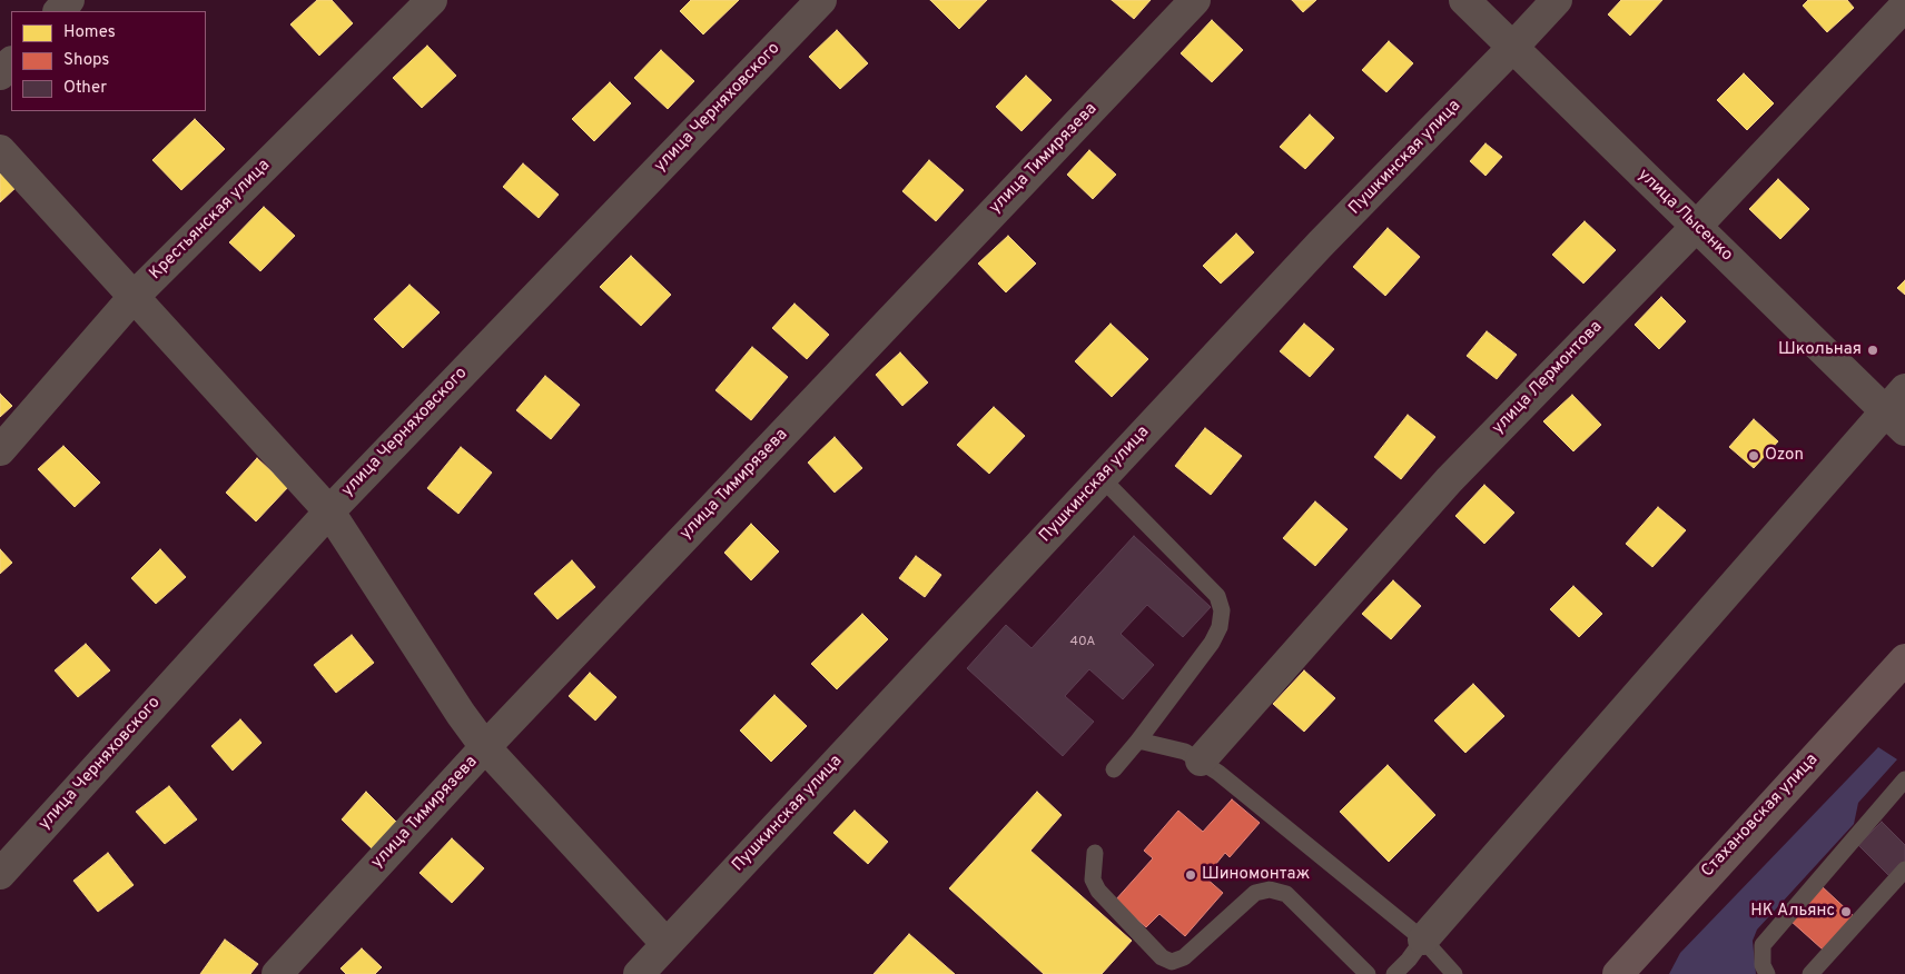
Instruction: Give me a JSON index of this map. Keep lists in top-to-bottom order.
{
  "streets": {
    "main road": ["Стахановская улица"],
    "street": [
      "улица Черняховского",
      "Пушкинская улица",
      "улица Тимирязева",
      "улица Лысенко",
      "Крестьянская улица",
      "улица Лермонтова"
    ]
  },
  "crossings": [
    ["Пушкинская улица", "улица Лысенко"],
    ["улица Лысенко", "улица Лермонтова"]
  ],
  "places": [
    "Школьная",
    "Ozon",
    "Шиномонтаж",
    "НК Альянс"
  ],
  "house_numbers": ["40А"],
  "legend": ["Homes", "Shops", "Other"]
}
